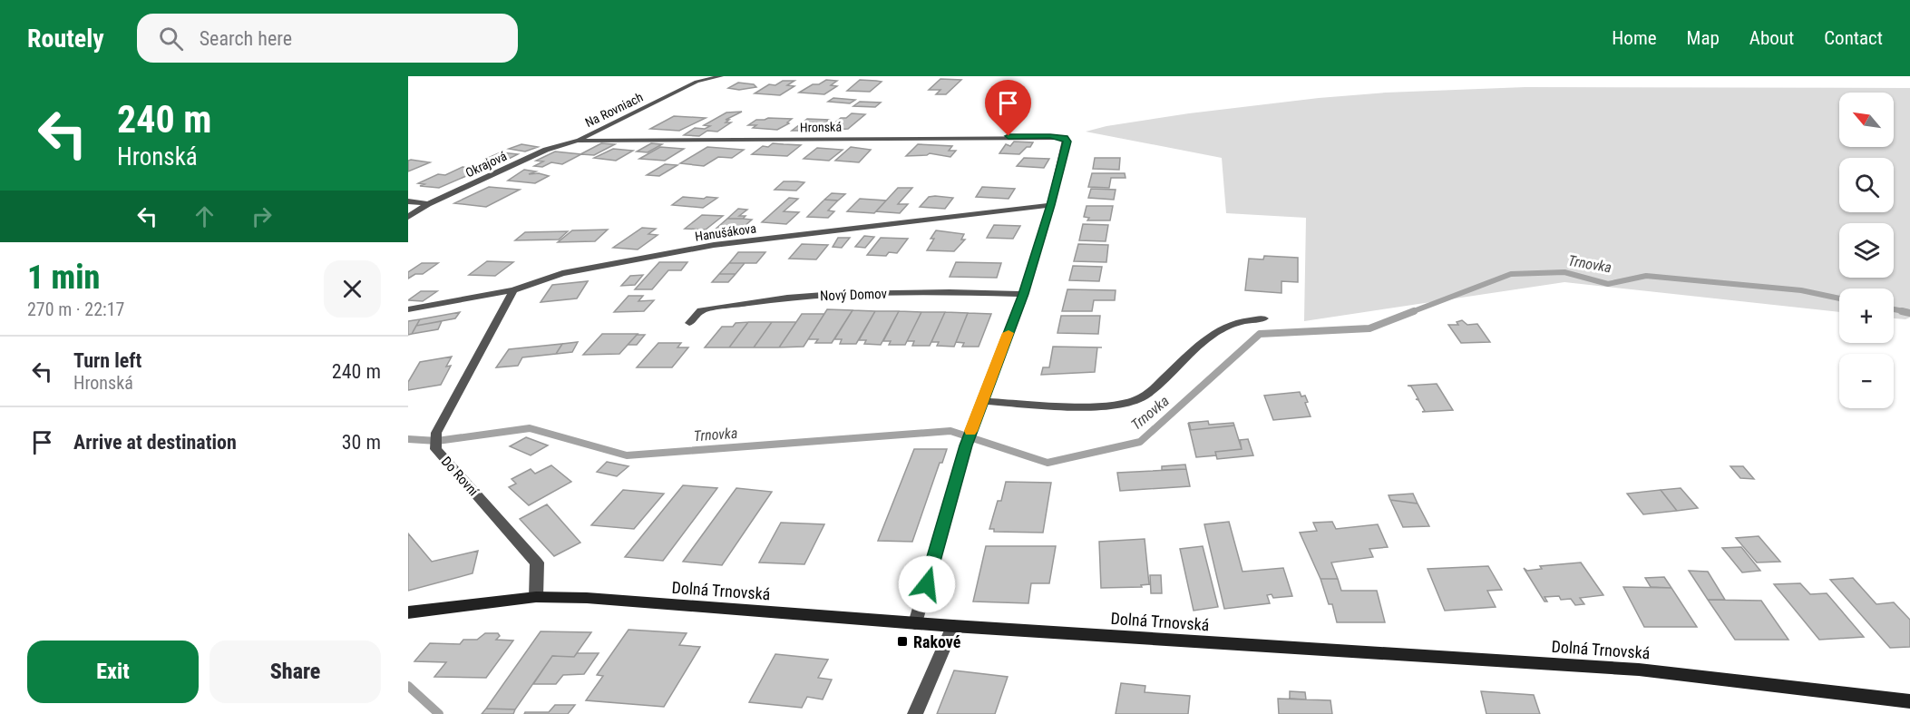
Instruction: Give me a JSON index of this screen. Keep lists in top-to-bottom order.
{
  "streets": {
    "street": [
      "Na Rovniach",
      "Hronská",
      "Okrajová",
      "Hanušákova",
      "Nový Domov",
      "Do Rovní",
      "Dolná Trnovská"
    ]
  },
  "crossings": [
    ["Na Rovniach", "Hronská"],
    ["Na Rovniach", "Okrajová"],
    ["Hronská", "Okrajová"],
    ["Hronská", "Hanušákova"],
    ["Hanušákova", "Do Rovní"],
    ["Do Rovní", "Dolná Trnovská"]
  ],
  "water": ["Trnovka"],
  "places": {
    "transit": ["Rakové"]
  },
  "north": "top left",
  "page": {
    "header": "Routely",
    "search": "Search here",
    "nav": [
      "Home",
      "Map",
      "About",
      "Contact"
    ],
    "turn": ["240 m", "Hronská"],
    "map_buttons": ["+", "−"],
    "heading": ["1 min", "270 m · 22:17"],
    "list": [
      {
        "name": "Turn left",
        "note": "Hronská",
        "value": "240 m"
      },
      {
        "name": "Arrive at destination",
        "value": "30 m"
      }
    ],
    "buttons": ["Exit", "Share"]
  }
}
